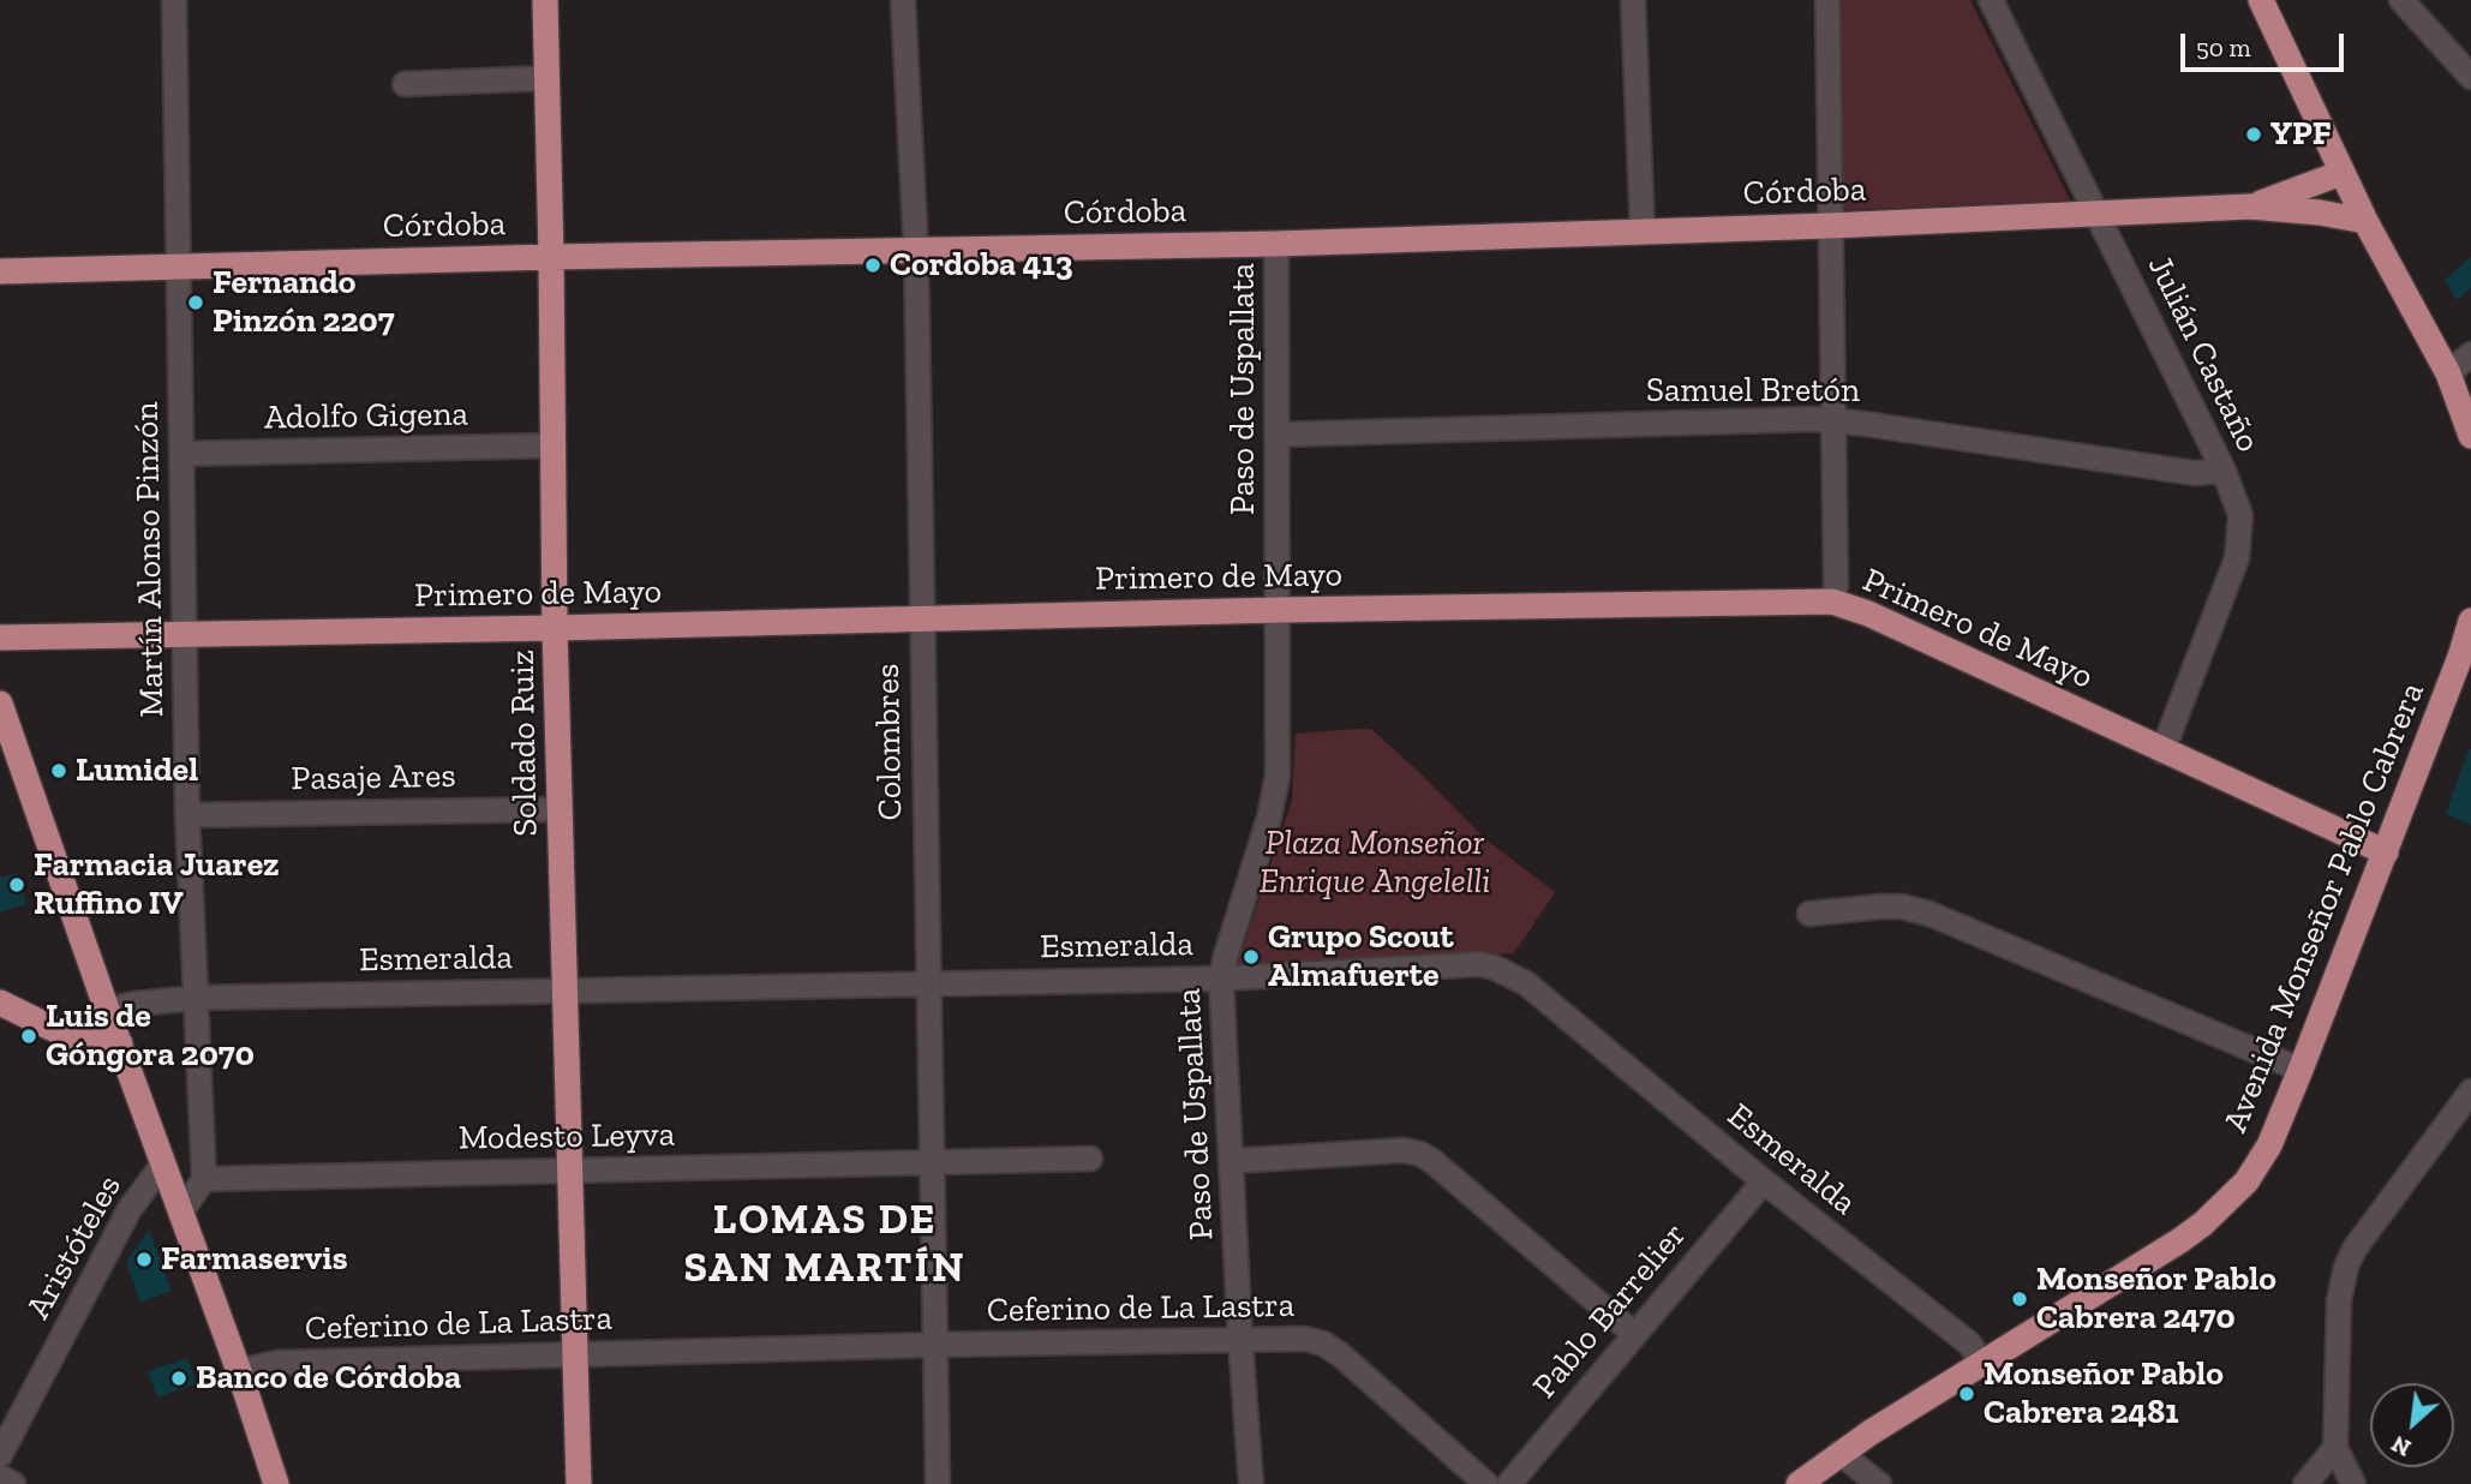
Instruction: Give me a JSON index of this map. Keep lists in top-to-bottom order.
{
  "streets": {
    "main road": [
      "Córdoba",
      "Primero de Mayo",
      "Soldado Ruiz",
      "Avenida Monseñor Pablo Cabrera"
    ],
    "street": [
      "Julián Castaño",
      "Paso de Uspallata",
      "Samuel Bretón",
      "Adolfo Gigena",
      "Martín Alonso Pinzón",
      "Colombres",
      "Pasaje Ares",
      "Esmeralda",
      "Modesto Leyva",
      "Aristóteles",
      "Ceferino de La Lastra",
      "Pablo Barrelier"
    ]
  },
  "crossings": [
    ["Córdoba", "Julián Castaño"],
    ["Córdoba", "Paso de Uspallata"],
    ["Córdoba", "Martín Alonso Pinzón"],
    ["Córdoba", "Colombres"],
    ["Córdoba", "Soldado Ruiz"],
    ["Julián Castaño", "Samuel Bretón"],
    ["Julián Castaño", "Primero de Mayo"],
    ["Paso de Uspallata", "Samuel Bretón"],
    ["Paso de Uspallata", "Primero de Mayo"],
    ["Paso de Uspallata", "Esmeralda"],
    ["Paso de Uspallata", "Ceferino de La Lastra"],
    ["Adolfo Gigena", "Martín Alonso Pinzón"],
    ["Adolfo Gigena", "Soldado Ruiz"],
    ["Martín Alonso Pinzón", "Primero de Mayo"],
    ["Martín Alonso Pinzón", "Pasaje Ares"],
    ["Martín Alonso Pinzón", "Esmeralda"],
    ["Martín Alonso Pinzón", "Modesto Leyva"],
    ["Primero de Mayo", "Colombres"],
    ["Primero de Mayo", "Soldado Ruiz"],
    ["Primero de Mayo", "Avenida Monseñor Pablo Cabrera"],
    ["Colombres", "Esmeralda"],
    ["Colombres", "Modesto Leyva"],
    ["Colombres", "Ceferino de La Lastra"],
    ["Soldado Ruiz", "Pasaje Ares"],
    ["Soldado Ruiz", "Esmeralda"],
    ["Soldado Ruiz", "Modesto Leyva"],
    ["Soldado Ruiz", "Ceferino de La Lastra"],
    ["Avenida Monseñor Pablo Cabrera", "Esmeralda"],
    ["Esmeralda", "Pablo Barrelier"]
  ],
  "districts": ["LOMAS DE SAN MARTÍN"],
  "parks": ["Plaza Monseñor Enrique Angelelli"],
  "places": [
    "YPF",
    "Cordoba 413",
    "Fernando Pinzón 2207",
    "Lumidel",
    "Farmacia Juarez Ruffino IV",
    "Grupo Scout Almafuerte",
    "Luis de Góngora 2070",
    "Farmaservis",
    "Monseñor Pablo Cabrera 2470",
    "Banco de Córdoba",
    "Monseñor Pablo Cabrera 2481"
  ],
  "scale_bar": "50 m",
  "north": "bottom left"
}
